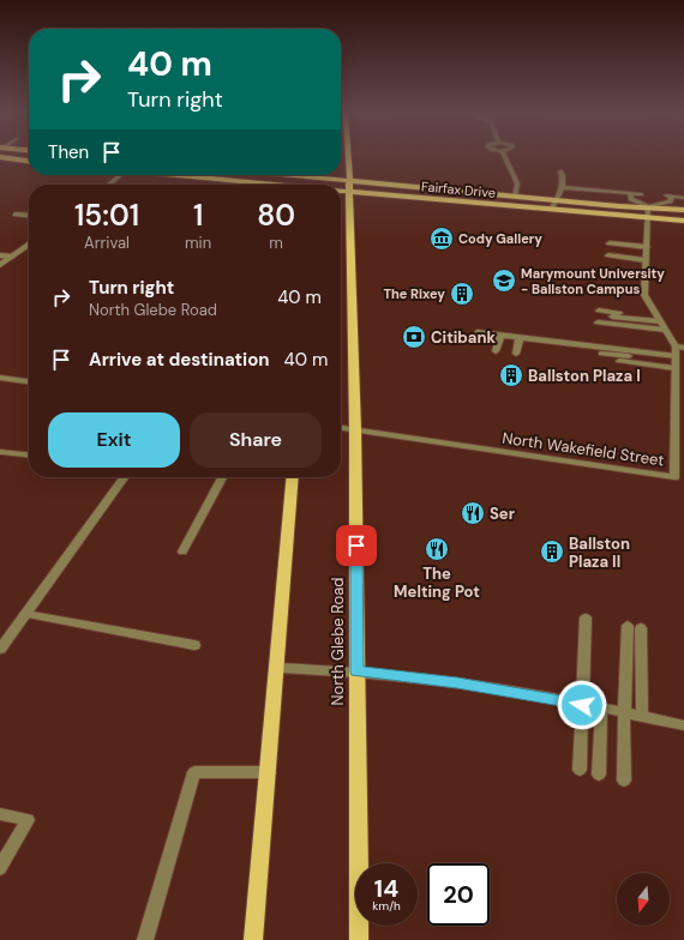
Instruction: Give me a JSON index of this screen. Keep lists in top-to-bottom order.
{
  "streets": {
    "main road": ["Fairfax Drive", "North Glebe Road"],
    "street": ["North Wakefield Street"]
  },
  "crossings": [
    ["Fairfax Drive", "North Glebe Road"],
    ["North Wakefield Street", "North Glebe Road"]
  ],
  "places": {
    "museum": ["Cody Gallery"],
    "school or university": ["Marymount University - Ballston Campus"],
    "building": ["The Rixey", "Ballston Plaza I", "Ballston Plaza II"],
    "bank": ["Citibank"],
    "restaurant": ["Ser", "The Melting Pot"]
  },
  "north": "bottom",
  "page": {
    "turn": ["40 m", "Turn right"],
    "then": "Then",
    "eta": [
      "15:01",
      "Arrival",
      "1",
      "min",
      "80",
      "m"
    ],
    "list": [
      {
        "name": "Turn right",
        "note": "North Glebe Road",
        "value": "40 m"
      },
      {
        "name": "Arrive at destination",
        "value": "40 m"
      }
    ],
    "buttons": ["Exit", "Share"],
    "speed": "14 km/h",
    "limit": "20"
  }
}
